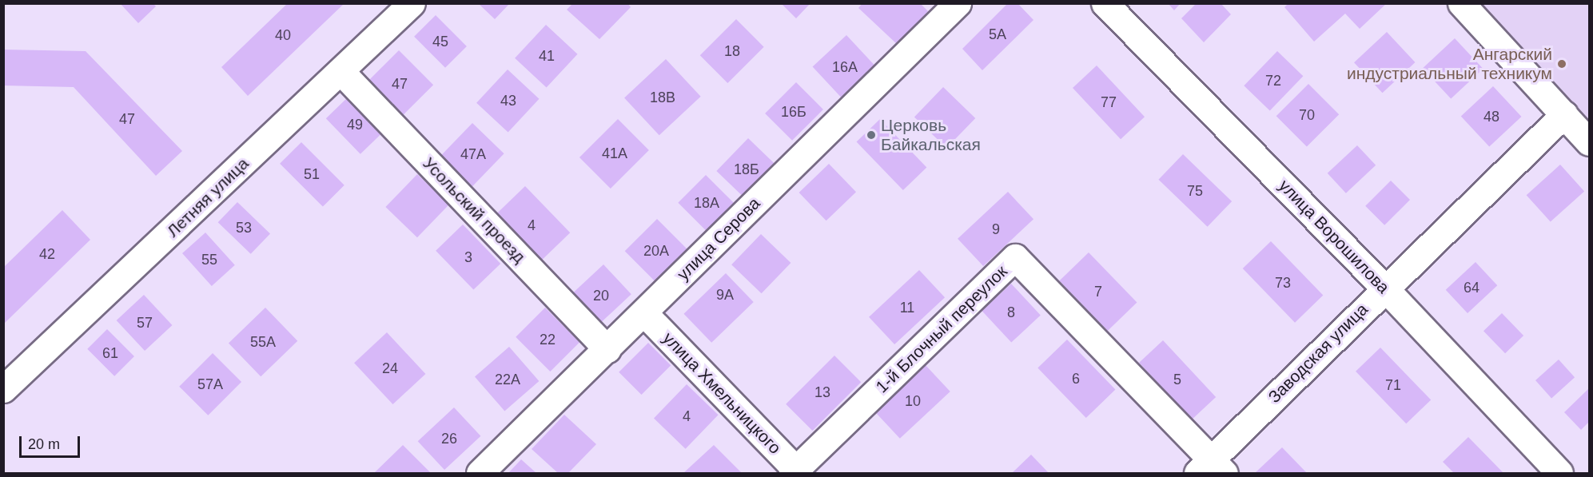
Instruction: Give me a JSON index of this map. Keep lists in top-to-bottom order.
{
  "streets": {
    "street": [
      "Летняя улица",
      "Усольский проезд",
      "улица Ворошилова",
      "улица Серова",
      "1-й Блочный переулок",
      "Заводская улица",
      "улица Хмельницкого"
    ]
  },
  "crossings": [
    ["Летняя улица", "Усольский проезд"],
    ["Усольский проезд", "улица Серова"],
    ["улица Ворошилова", "Заводская улица"],
    ["улица Серова", "улица Хмельницкого"],
    ["1-й Блочный переулок", "Заводская улица"],
    ["1-й Блочный переулок", "улица Хмельницкого"]
  ],
  "places": ["Ангарский индустриальный техникум", "Церковь Байкальская"],
  "house_numbers": [
    "5А",
    "40",
    "45",
    "18",
    "41",
    "16А",
    "72",
    "47",
    "18В",
    "43",
    "77",
    "16Б",
    "70",
    "48",
    "47",
    "49",
    "41А",
    "47А",
    "18Б",
    "51",
    "75",
    "18А",
    "4",
    "53",
    "9",
    "20А",
    "42",
    "3",
    "55",
    "73",
    "64",
    "7",
    "9А",
    "20",
    "11",
    "8",
    "57",
    "22",
    "55А",
    "61",
    "24",
    "6",
    "22А",
    "5",
    "57А",
    "71",
    "13",
    "10",
    "4",
    "26"
  ],
  "scale_bar": "20 m"
}
